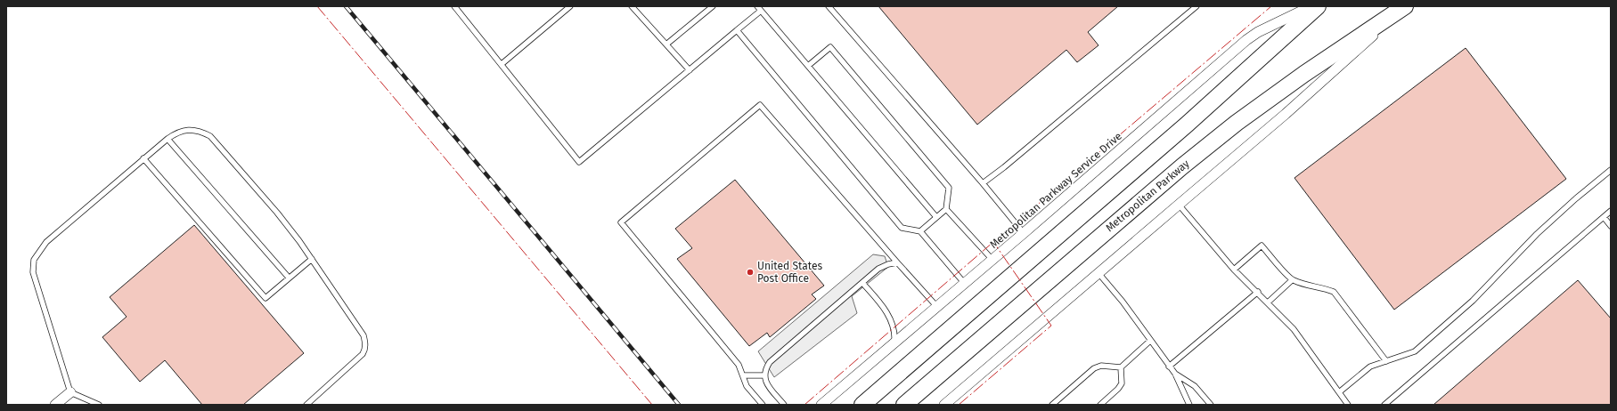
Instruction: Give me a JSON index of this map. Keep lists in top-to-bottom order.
{
  "streets": {
    "main road": ["Metropolitan Parkway"],
    "street": ["Metropolitan Parkway Service Drive"]
  },
  "places": ["United States Post Office"]
}
